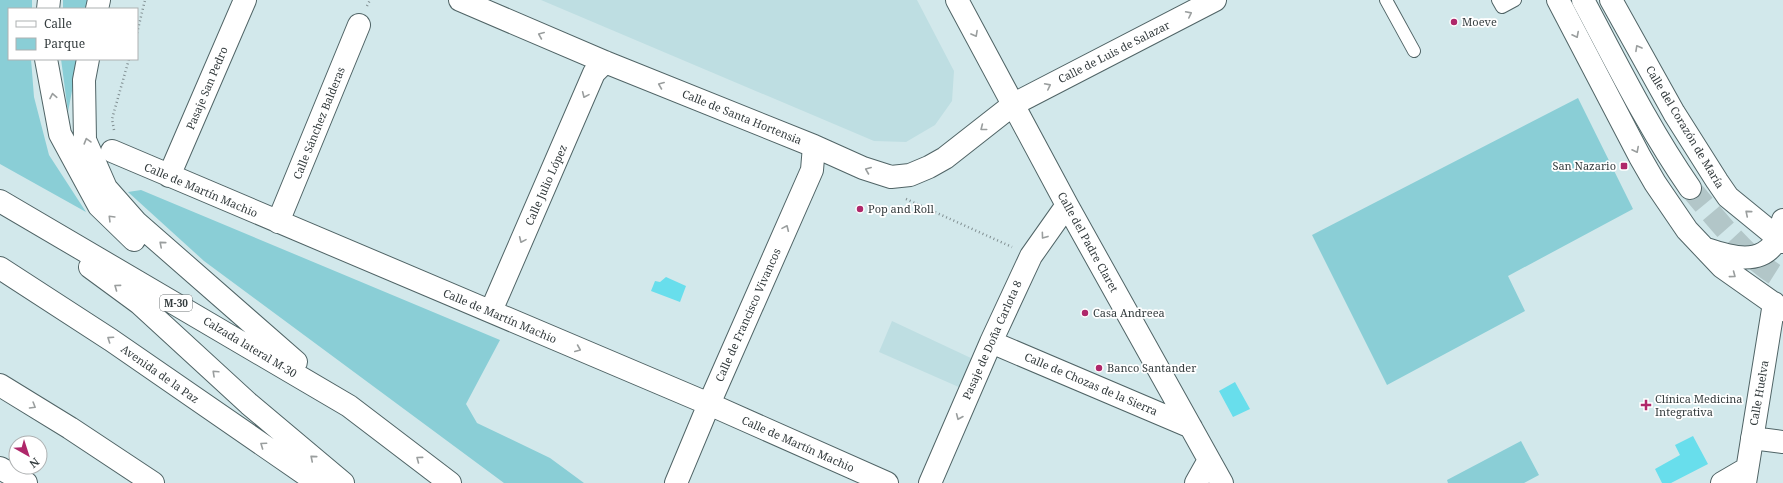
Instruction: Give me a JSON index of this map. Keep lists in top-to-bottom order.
{
  "streets": {
    "main road": [
      "Calle de Luis de Salazar",
      "Pasaje San Pedro",
      "Calle de Santa Hortensia",
      "Calle Sánchez Balderas",
      "Calle del Corazón de María",
      "Calle Julio López",
      "Calle de Martín Machio",
      "Calle del Padre Claret",
      "M-30",
      "Calle de Francisco Vivancos",
      "Pasaje de Doña Carlota 8",
      "Calzada lateral M-30",
      "Avenida de la Paz",
      "Calle de Chozas de la Sierra",
      "Calle Huelva"
    ]
  },
  "crossings": [
    ["Calle de Luis de Salazar", "Calle de Santa Hortensia"],
    ["Calle de Luis de Salazar", "Calle del Padre Claret"],
    ["Pasaje San Pedro", "Calle de Martín Machio"],
    ["Calle de Santa Hortensia", "Calle Julio López"],
    ["Calle de Santa Hortensia", "Calle del Padre Claret"],
    ["Calle de Santa Hortensia", "Calle de Francisco Vivancos"],
    ["Calle Sánchez Balderas", "Calle de Martín Machio"],
    ["Calle del Corazón de María", "Calle Huelva"],
    ["Calle Julio López", "Calle de Martín Machio"],
    ["Calle de Martín Machio", "Calle de Francisco Vivancos"],
    ["Calle del Padre Claret", "Pasaje de Doña Carlota 8"],
    ["Calle del Padre Claret", "Calle de Chozas de la Sierra"],
    ["Pasaje de Doña Carlota 8", "Calle de Chozas de la Sierra"]
  ],
  "one_way": [
    "Calle de Luis de Salazar",
    "Calle de Santa Hortensia",
    "Calle Julio López",
    "Calle de Francisco Vivancos",
    "Pasaje de Doña Carlota 8"
  ],
  "places": {
    "other": [
      "Moeve",
      "Pop and Roll",
      "Casa Andreea",
      "Banco Santander"
    ],
    "transit": ["San Nazario"],
    "health": ["Clínica Medicina Integrativa"]
  },
  "legend": ["Calle", "Parque"],
  "north": "bottom right"
}
